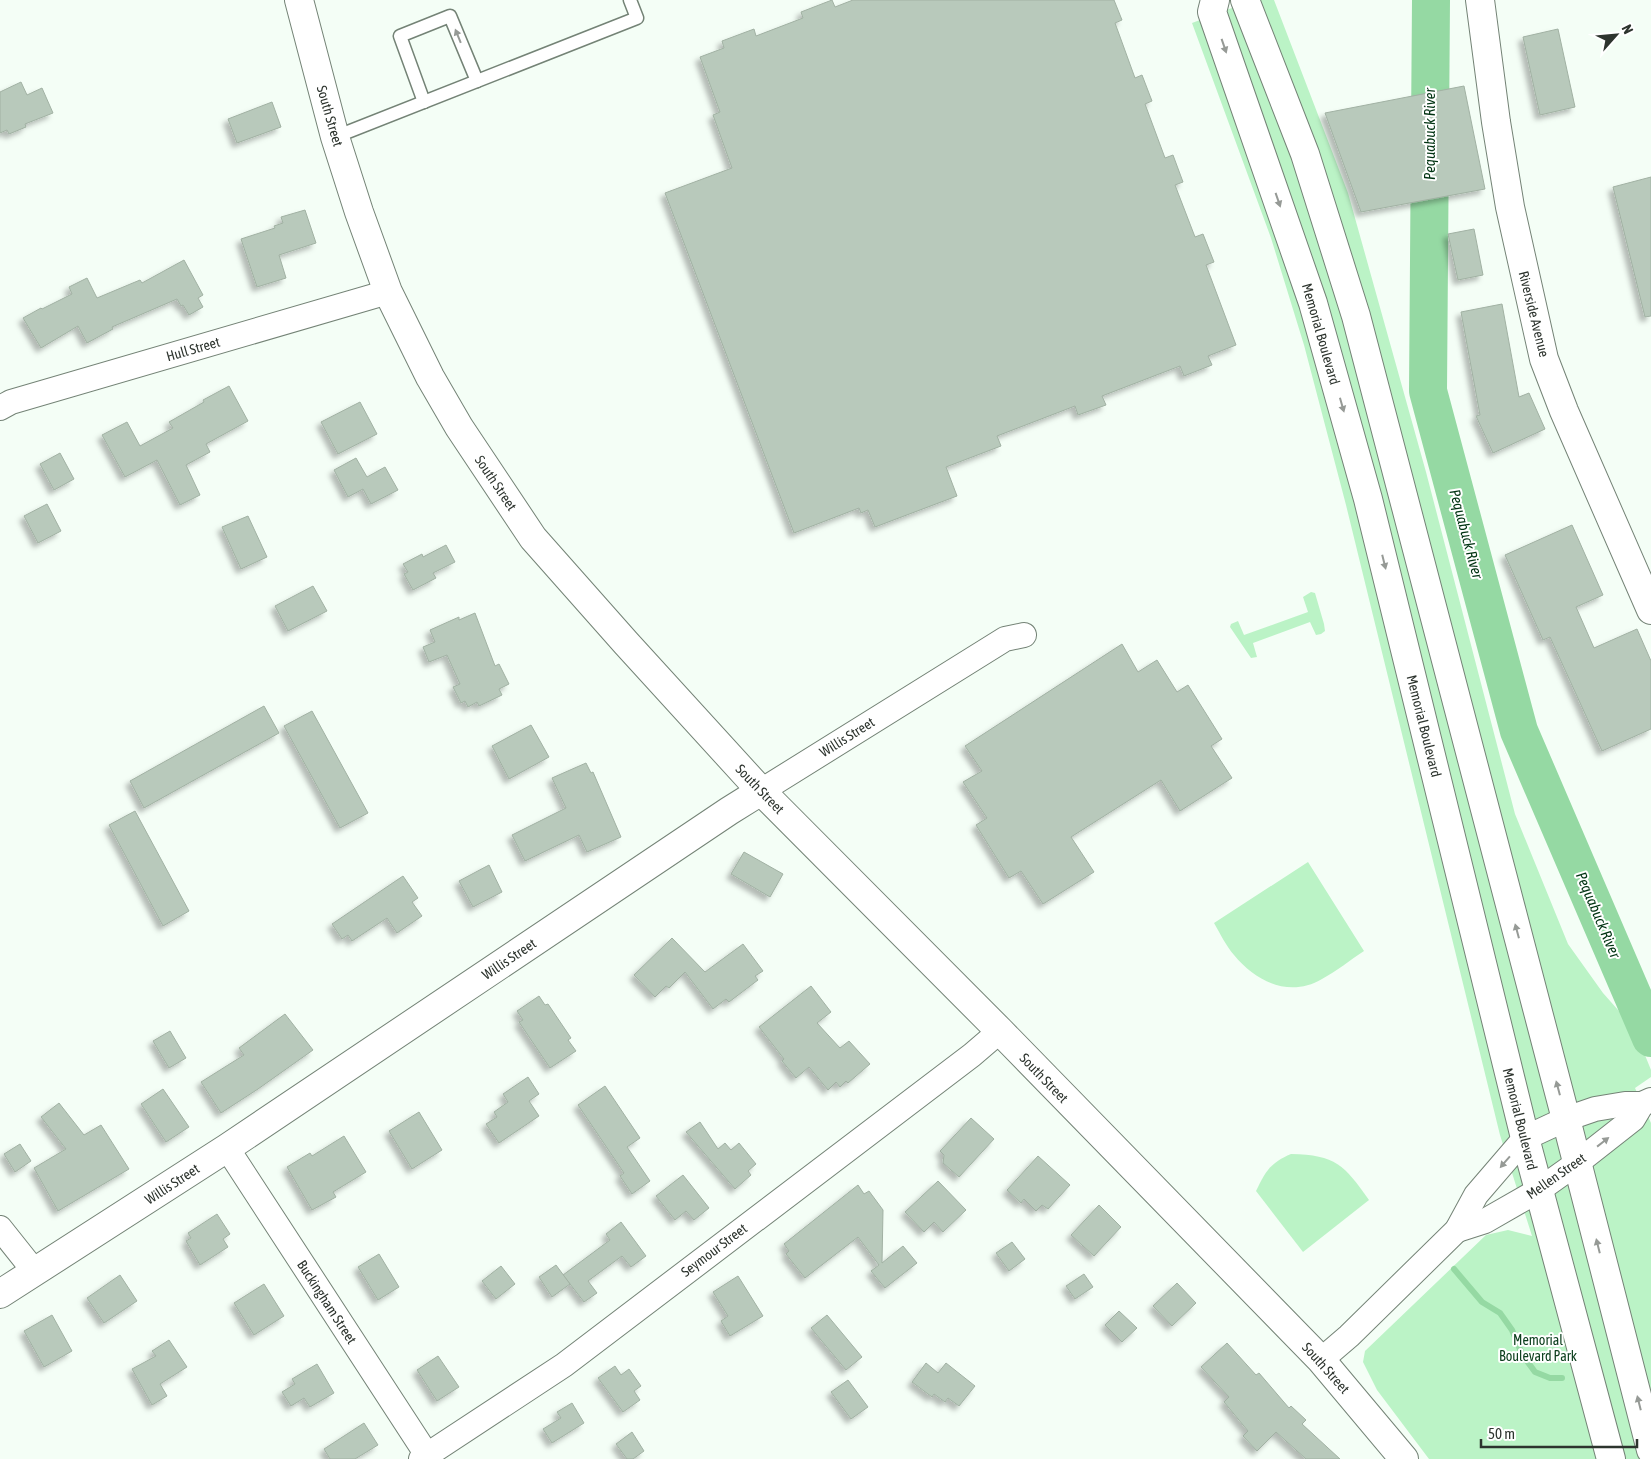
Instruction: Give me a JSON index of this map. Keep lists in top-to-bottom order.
{
  "streets": {
    "main road": [
      "South Street",
      "Riverside Avenue",
      "Memorial Boulevard",
      "Willis Street"
    ],
    "street": [
      "Hull Street",
      "Mellen Street",
      "Seymour Street",
      "Buckingham Street"
    ]
  },
  "crossings": [
    ["South Street", "Hull Street"],
    ["South Street", "Willis Street"],
    ["South Street", "Mellen Street"],
    ["South Street", "Seymour Street"],
    ["Memorial Boulevard", "Mellen Street"],
    ["Willis Street", "Buckingham Street"],
    ["Seymour Street", "Buckingham Street"]
  ],
  "water": ["Pequabuck River"],
  "parks": ["Memorial Boulevard Park"],
  "scale_bar": "50 m",
  "north": "top right"
}
